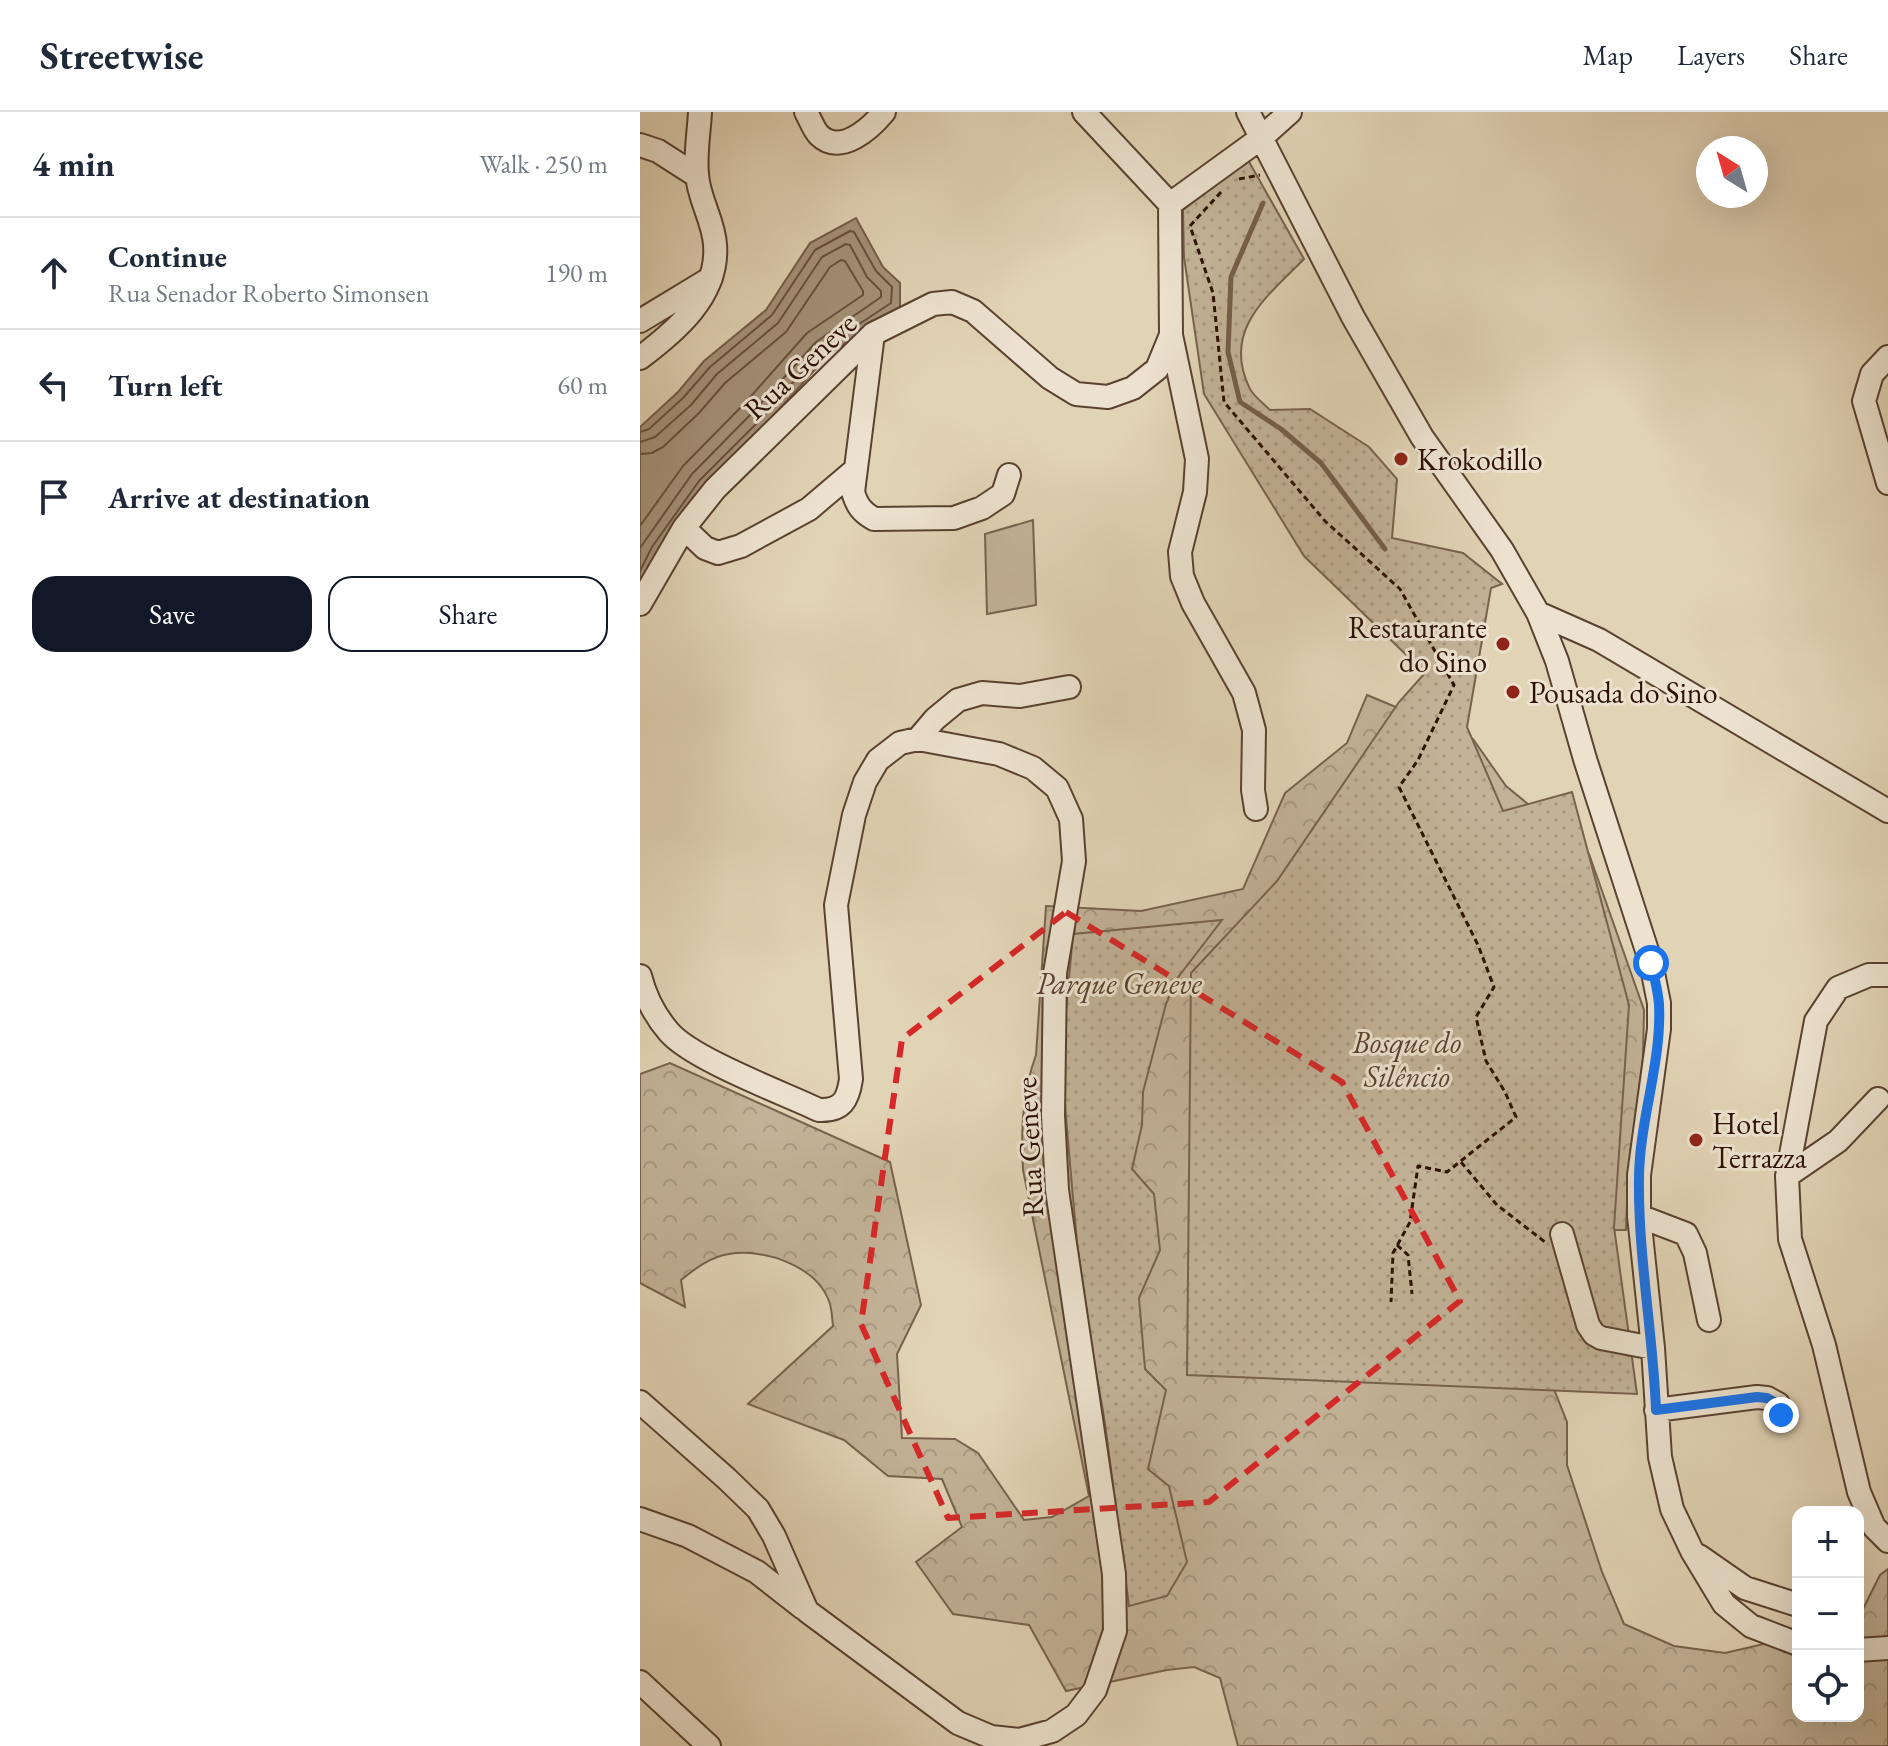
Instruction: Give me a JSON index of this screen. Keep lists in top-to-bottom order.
{
  "streets": {
    "street": ["Rua Geneve"]
  },
  "parks": ["Parque Geneve", "Bosque do Silêncio"],
  "places": [
    "Krokodillo",
    "Restaurante do Sino",
    "Pousada do Sino",
    "Hotel Terrazza"
  ],
  "north": "top left",
  "page": {
    "header": "Streetwise",
    "nav": ["Map", "Layers", "Share"],
    "heading": ["4 min", "Walk · 250 m"],
    "list": [
      ["Continue", "Rua Senador Roberto Simonsen", "190 m"],
      ["Turn left", "60 m"],
      "Arrive at destination"
    ],
    "buttons": ["Save", "Share"],
    "map_buttons": ["+", "−"]
  }
}
